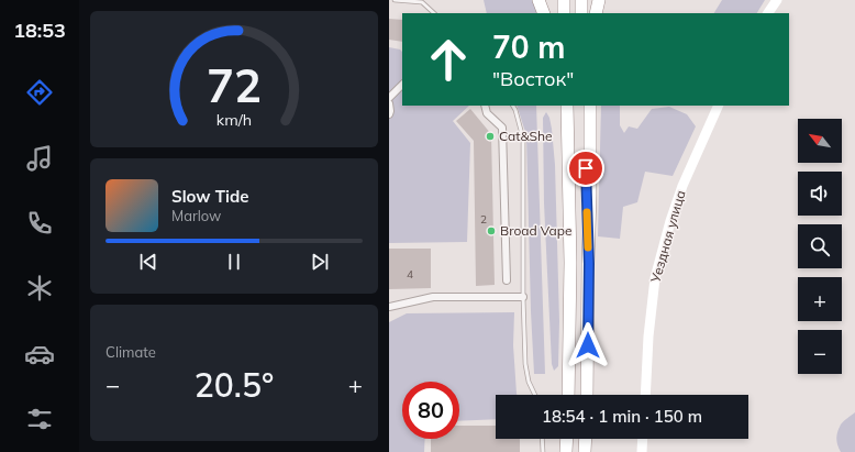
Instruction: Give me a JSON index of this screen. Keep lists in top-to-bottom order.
{
  "streets": {
    "street": ["Уездная улица"]
  },
  "places": ["Cat&She", "Broad Vape"],
  "house_numbers": ["2", "4"],
  "north": "top left",
  "page": {
    "tabs": "18:53",
    "turn": ["70 m", "\"Восток\""],
    "map_buttons": ["+", "−"],
    "song": ["Slow Tide", "Marlow"],
    "tile": "Climate",
    "heat": ["−", "20.5°", "+"],
    "limit": "80",
    "trip": "18:54 · 1 min · 150 m",
    "gauge": ["72", "km/h"]
  }
}
